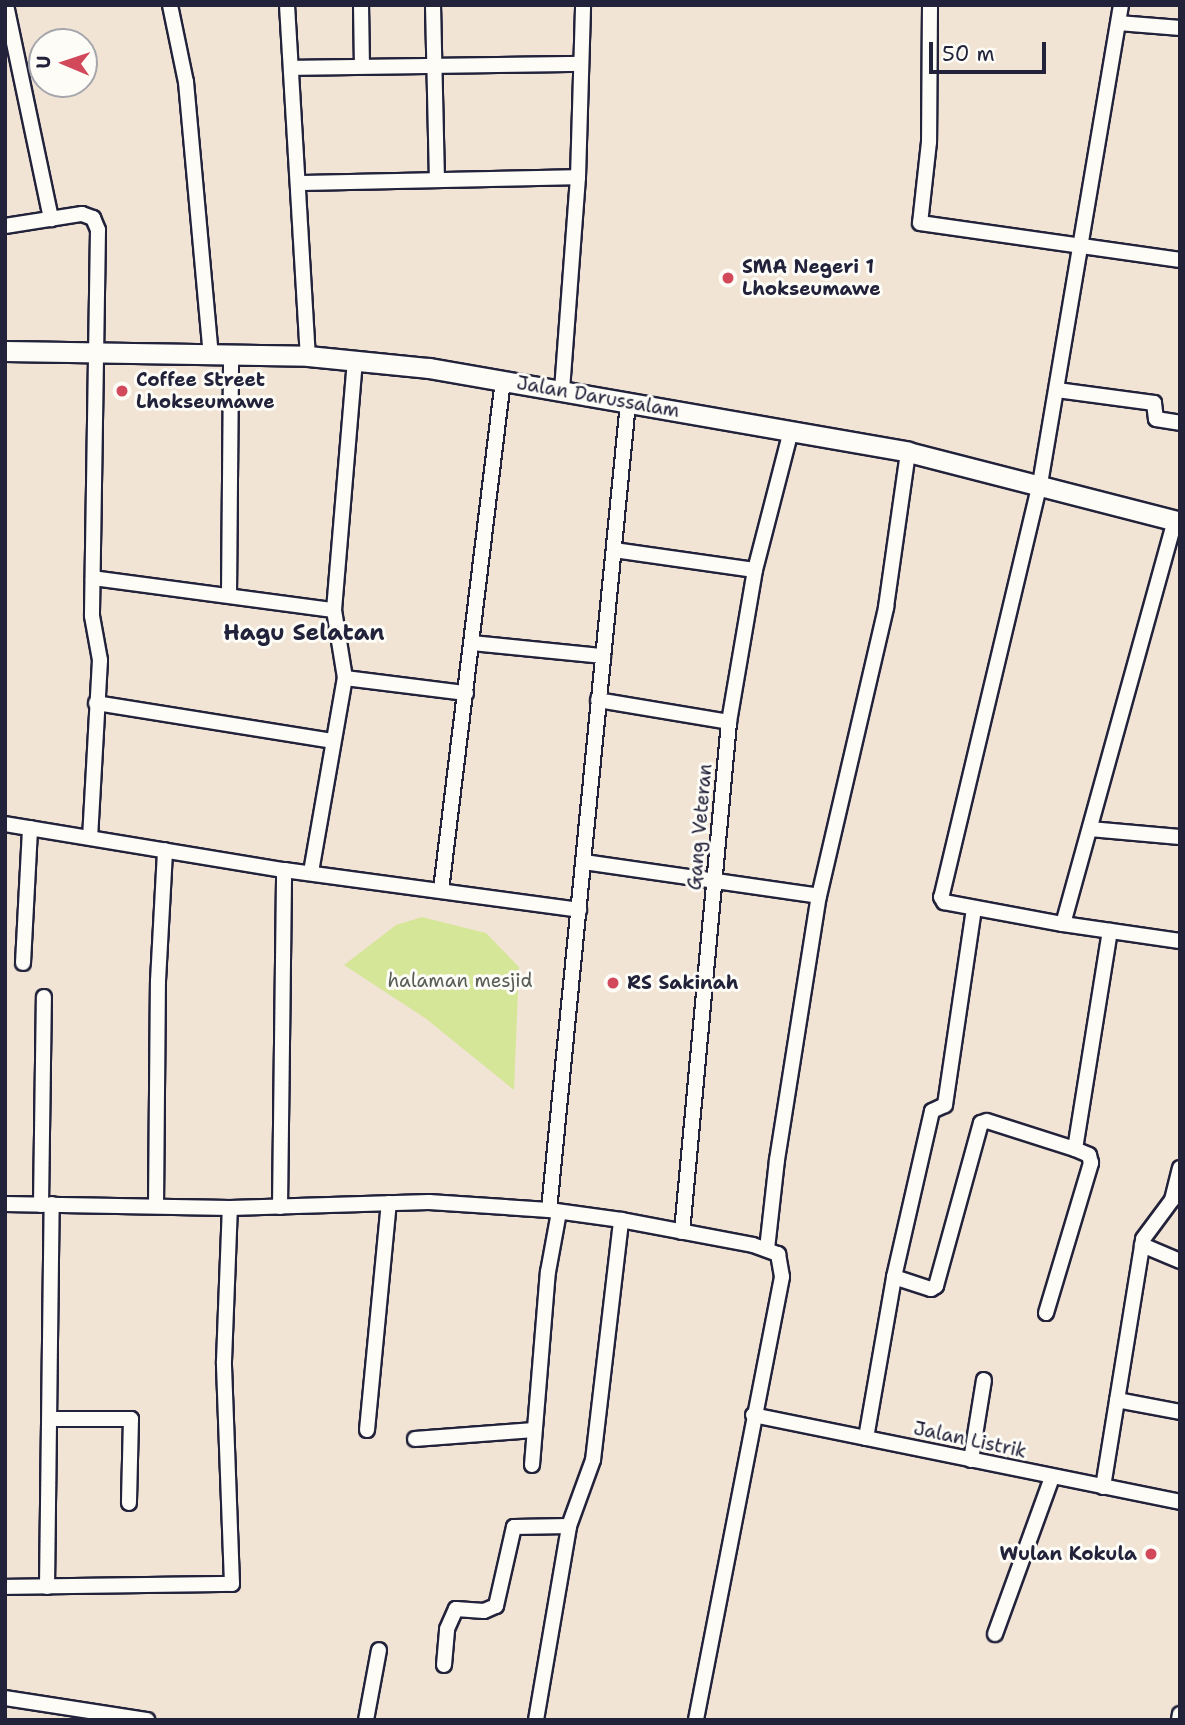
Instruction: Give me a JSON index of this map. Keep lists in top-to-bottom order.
{
  "streets": {
    "street": ["Jalan Darussalam", "Gang Veteran", "Jalan Listrik"]
  },
  "crossings": [
    ["Jalan Darussalam", "Gang Veteran"]
  ],
  "districts": ["Hagu Selatan"],
  "parks": ["halaman mesjid"],
  "places": [
    "SMA Negeri 1 Lhokseumawe",
    "Coffee Street Lhokseumawe",
    "RS Sakinah",
    "Wulan Kokula"
  ],
  "scale_bar": "50 m",
  "north": "left"
}
